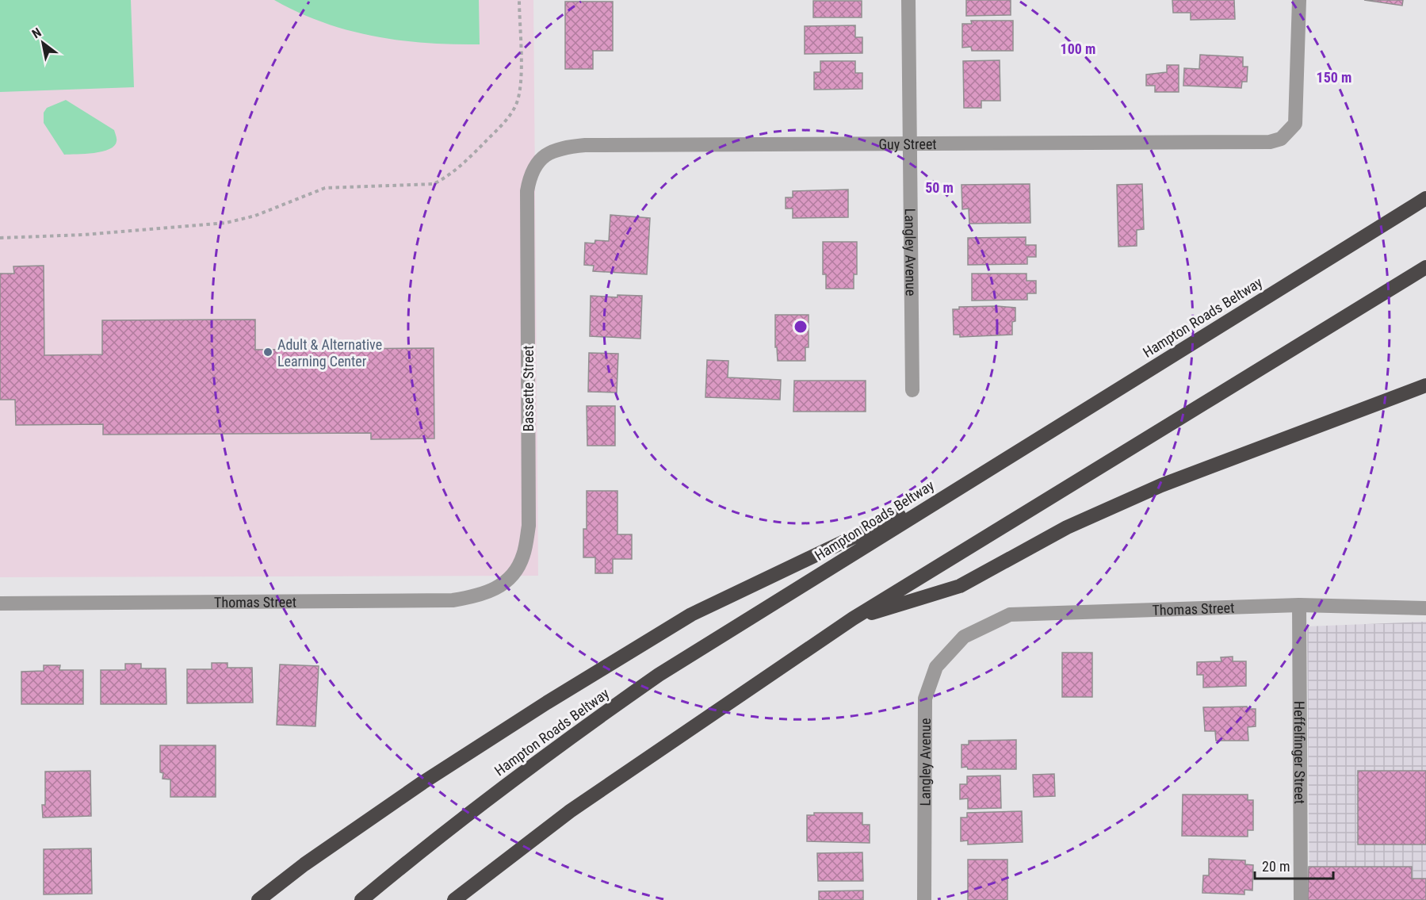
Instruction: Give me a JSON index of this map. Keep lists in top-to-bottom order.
{
  "streets": {
    "highway": ["Hampton Roads Beltway"],
    "street": [
      "Guy Street",
      "Langley Avenue",
      "Bassette Street",
      "Thomas Street",
      "Heffelfinger Street"
    ]
  },
  "crossings": [
    ["Guy Street", "Langley Avenue"],
    ["Guy Street", "Bassette Street"],
    ["Langley Avenue", "Thomas Street"],
    ["Bassette Street", "Thomas Street"],
    ["Thomas Street", "Heffelfinger Street"]
  ],
  "places": ["Adult & Alternative Learning Center"],
  "scale_bar": "20 m",
  "north": "top left",
  "rings": ["100 m", "150 m", "50 m"]
}
